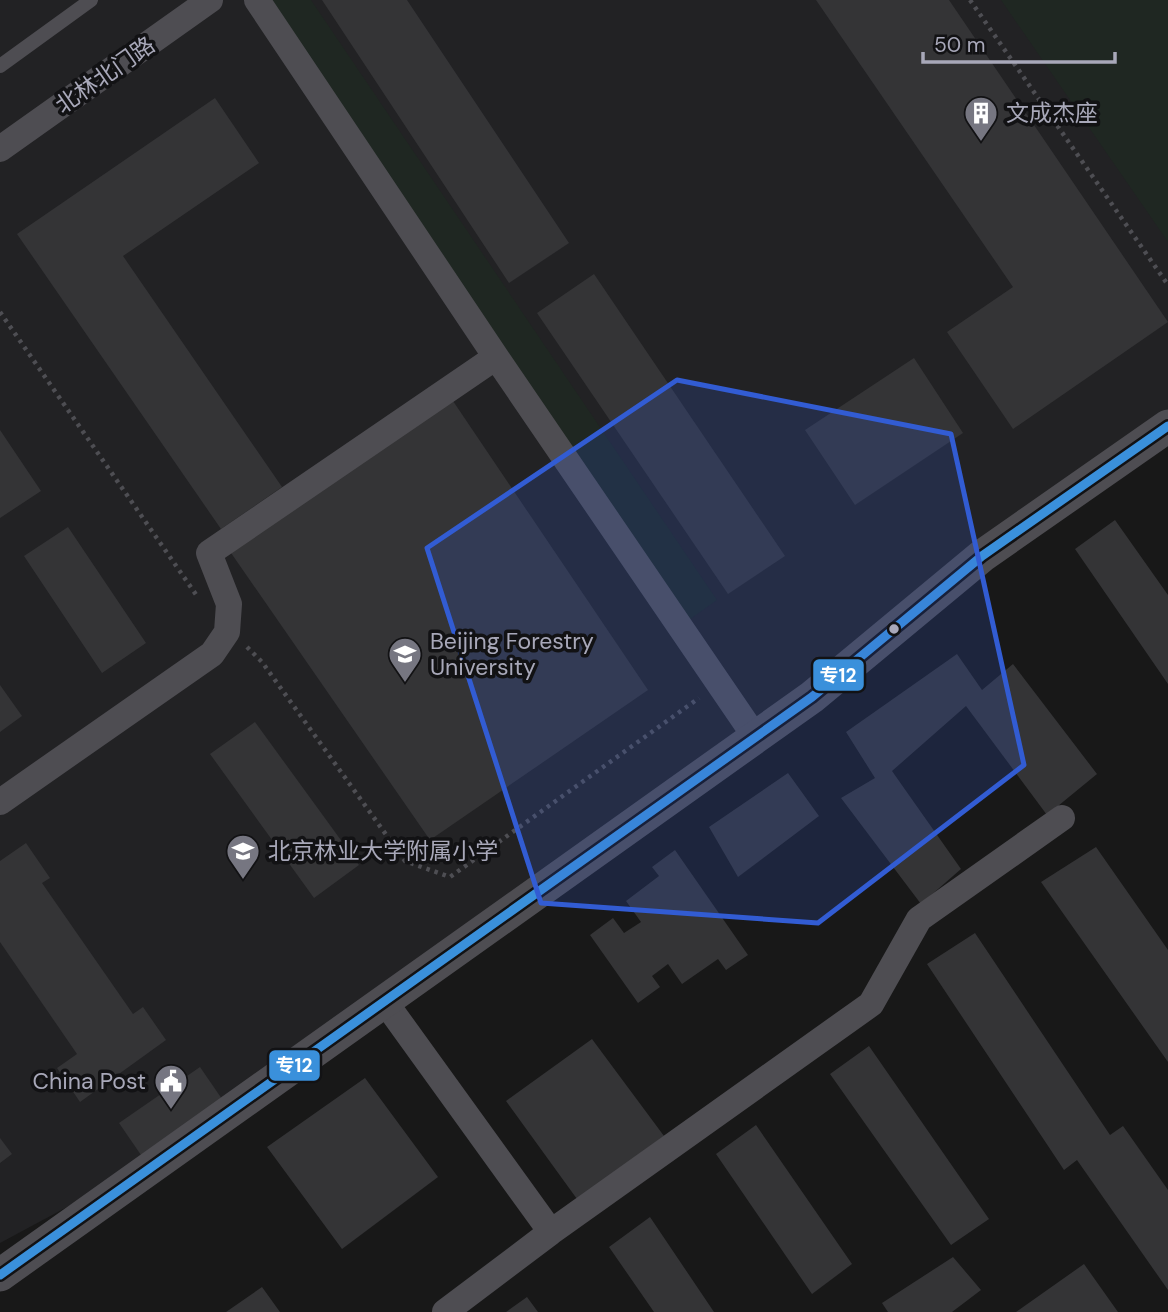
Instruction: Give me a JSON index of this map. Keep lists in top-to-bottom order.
{
  "streets": {
    "street": ["北林北门路"]
  },
  "places": {
    "building": ["文成杰座"],
    "school or university": ["Beijing Forestry University", "北京林业大学附属小学"],
    "public building": ["China Post"]
  },
  "lines": ["transit line 专12"],
  "scale_bar": "50 m"
}
